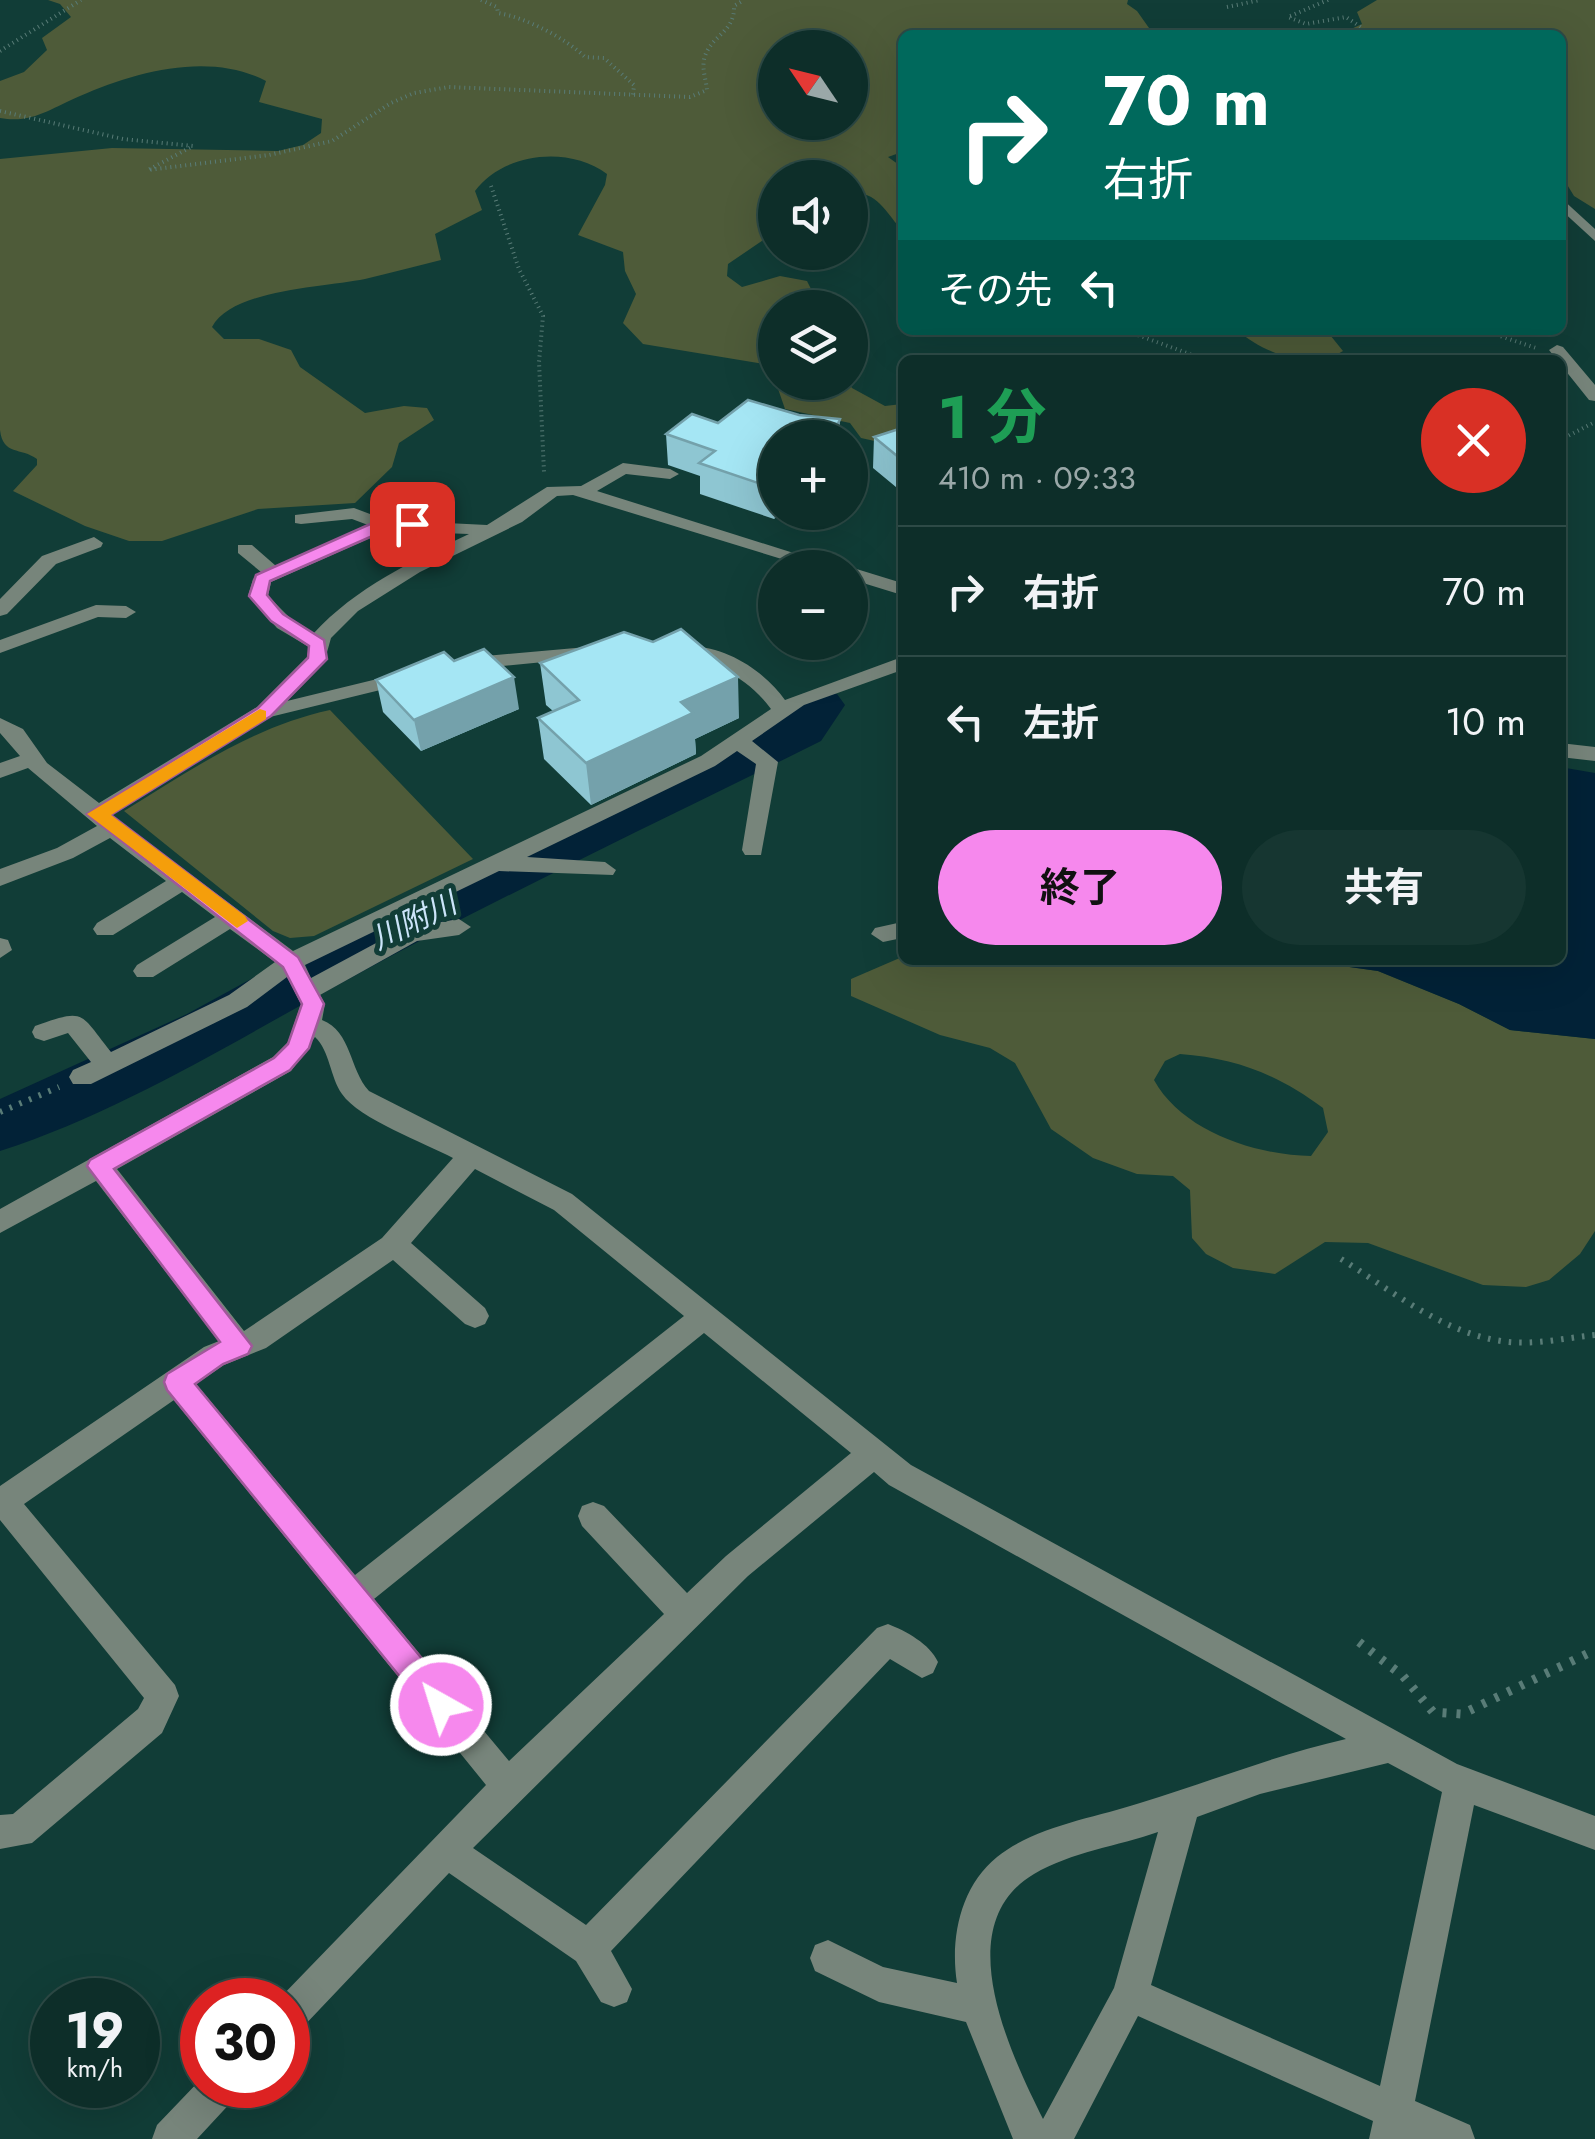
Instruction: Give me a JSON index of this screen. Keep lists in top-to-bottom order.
{
  "water": ["川附川"],
  "north": "top left",
  "page": {
    "map_buttons": ["+", "−"],
    "turn": ["70 m", "右折"],
    "then": "その先",
    "heading": ["1 分", "410 m · 09:33"],
    "list": [
      {
        "name": "右折",
        "value": "70 m"
      },
      {
        "name": "左折",
        "value": "10 m"
      }
    ],
    "buttons": ["終了", "共有"],
    "speed": "19 km/h",
    "limit": "30"
  }
}
